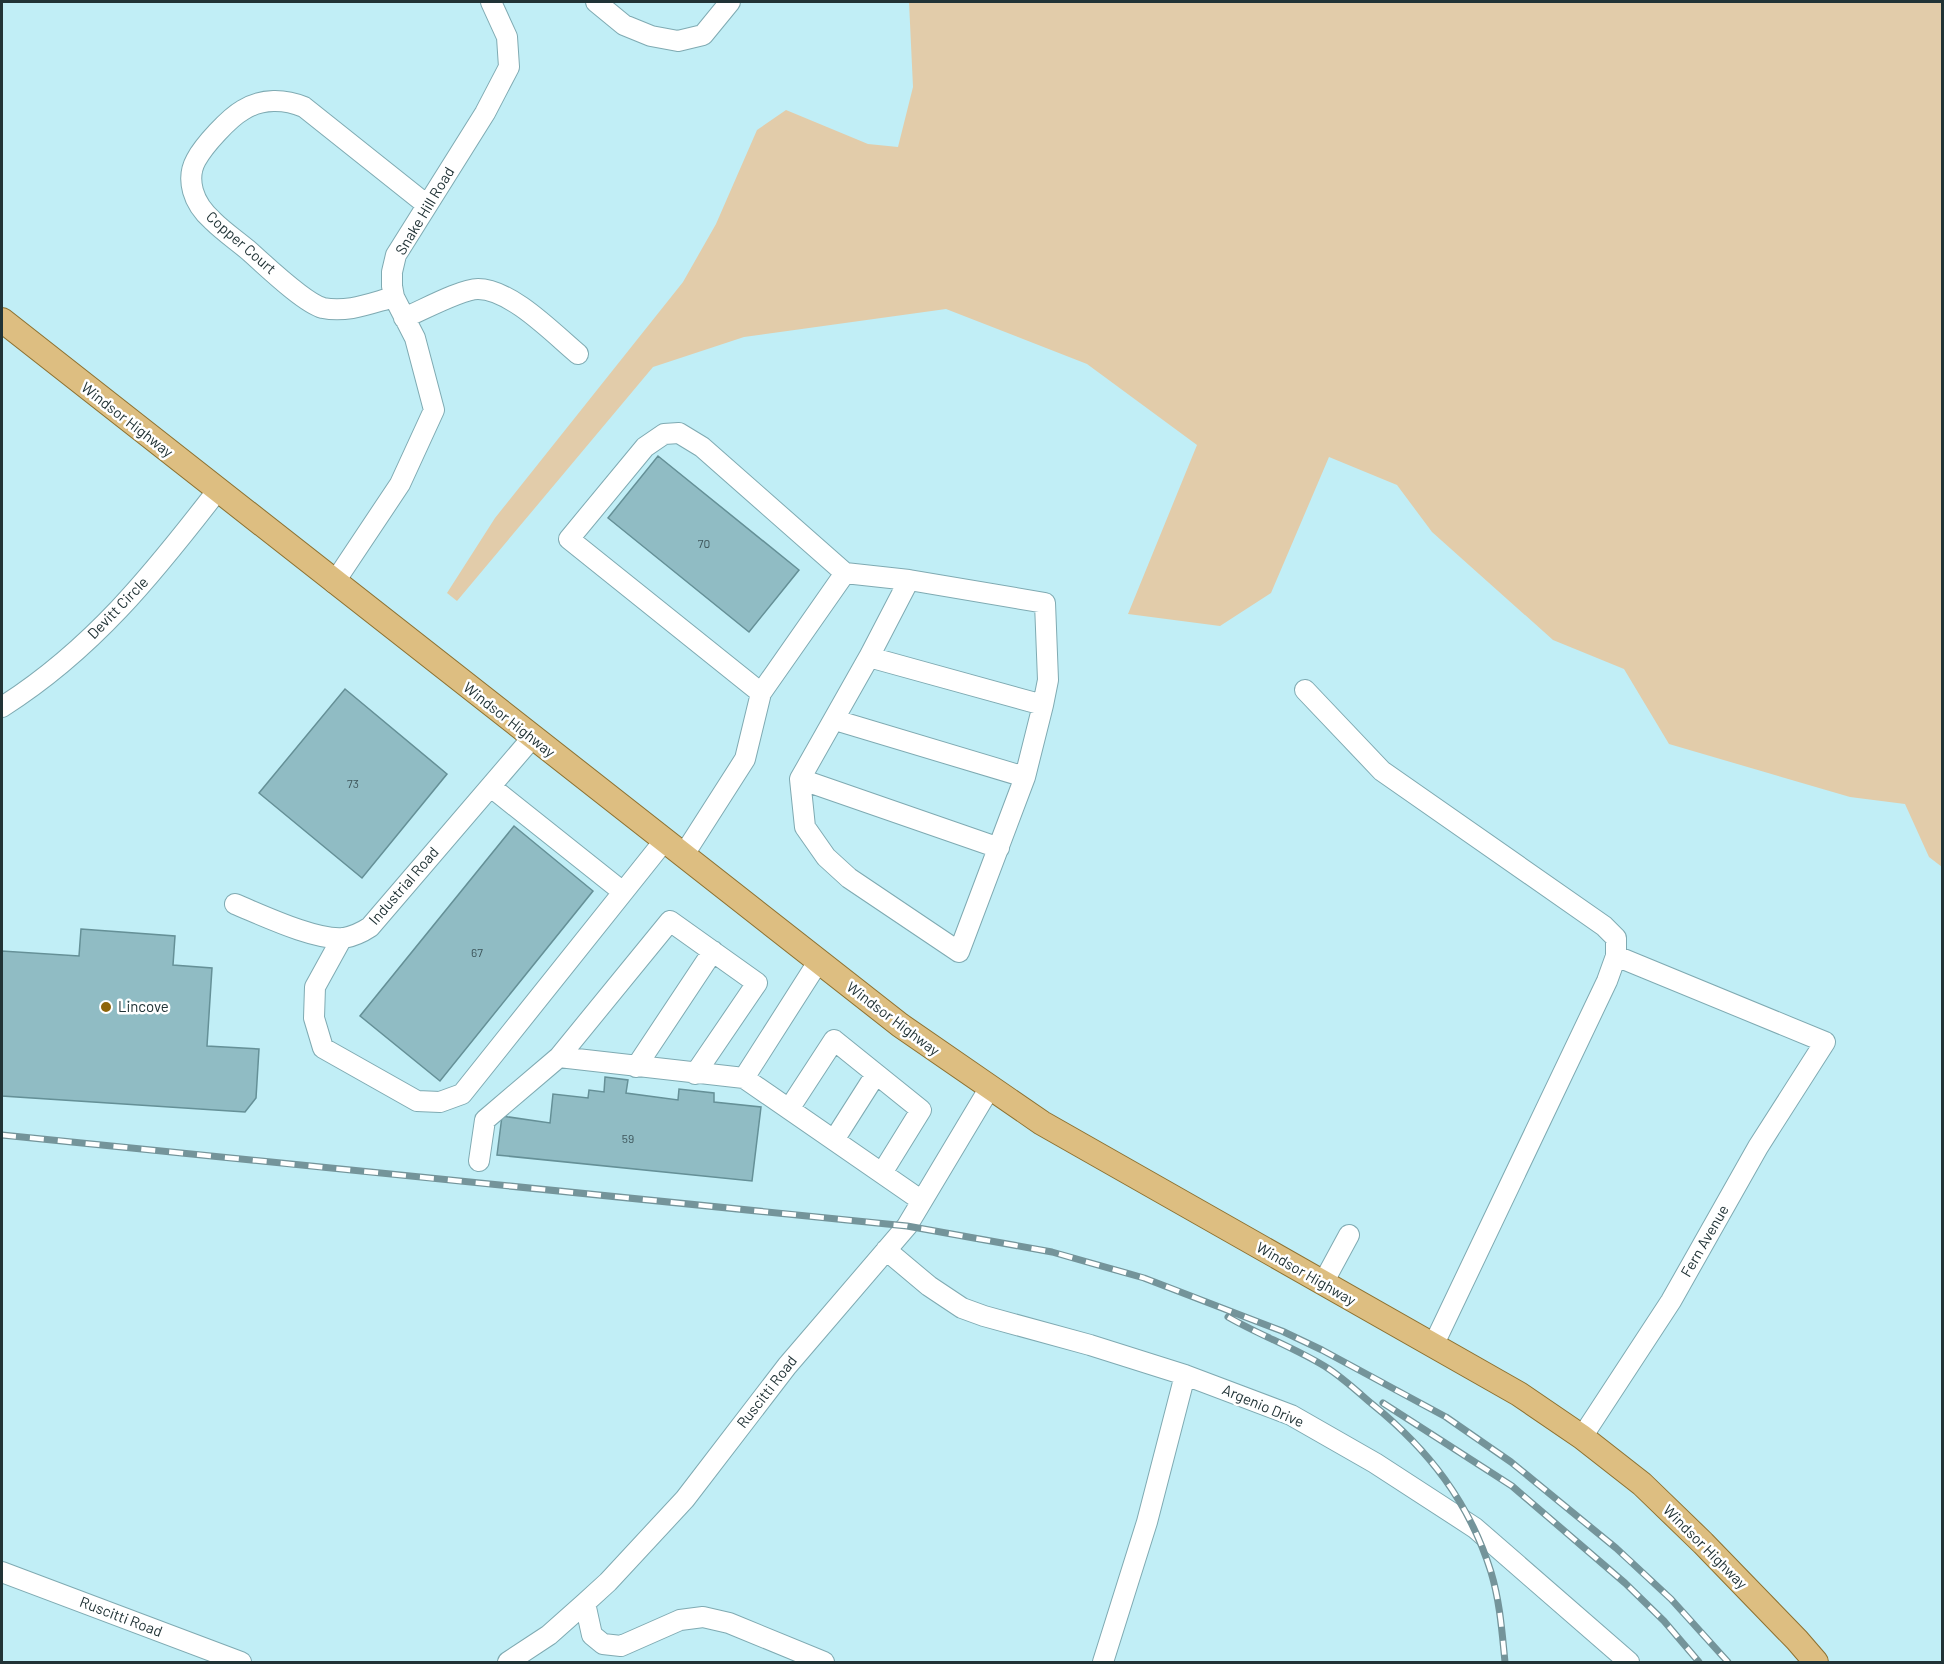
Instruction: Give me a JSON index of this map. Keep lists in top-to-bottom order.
{
  "streets": {
    "main road": ["Windsor Highway"],
    "street": [
      "Snake Hill Road",
      "Copper Court",
      "Devitt Circle",
      "Industrial Road",
      "Fern Avenue",
      "Ruscitti Road",
      "Argenio Drive"
    ]
  },
  "crossings": [
    ["Snake Hill Road", "Copper Court"],
    ["Snake Hill Road", "Windsor Highway"],
    ["Windsor Highway", "Devitt Circle"],
    ["Windsor Highway", "Industrial Road"],
    ["Windsor Highway", "Fern Avenue"],
    ["Windsor Highway", "Ruscitti Road"],
    ["Ruscitti Road", "Argenio Drive"]
  ],
  "places": ["Lincove"],
  "house_numbers": [
    "70",
    "73",
    "67",
    "59"
  ]
}
